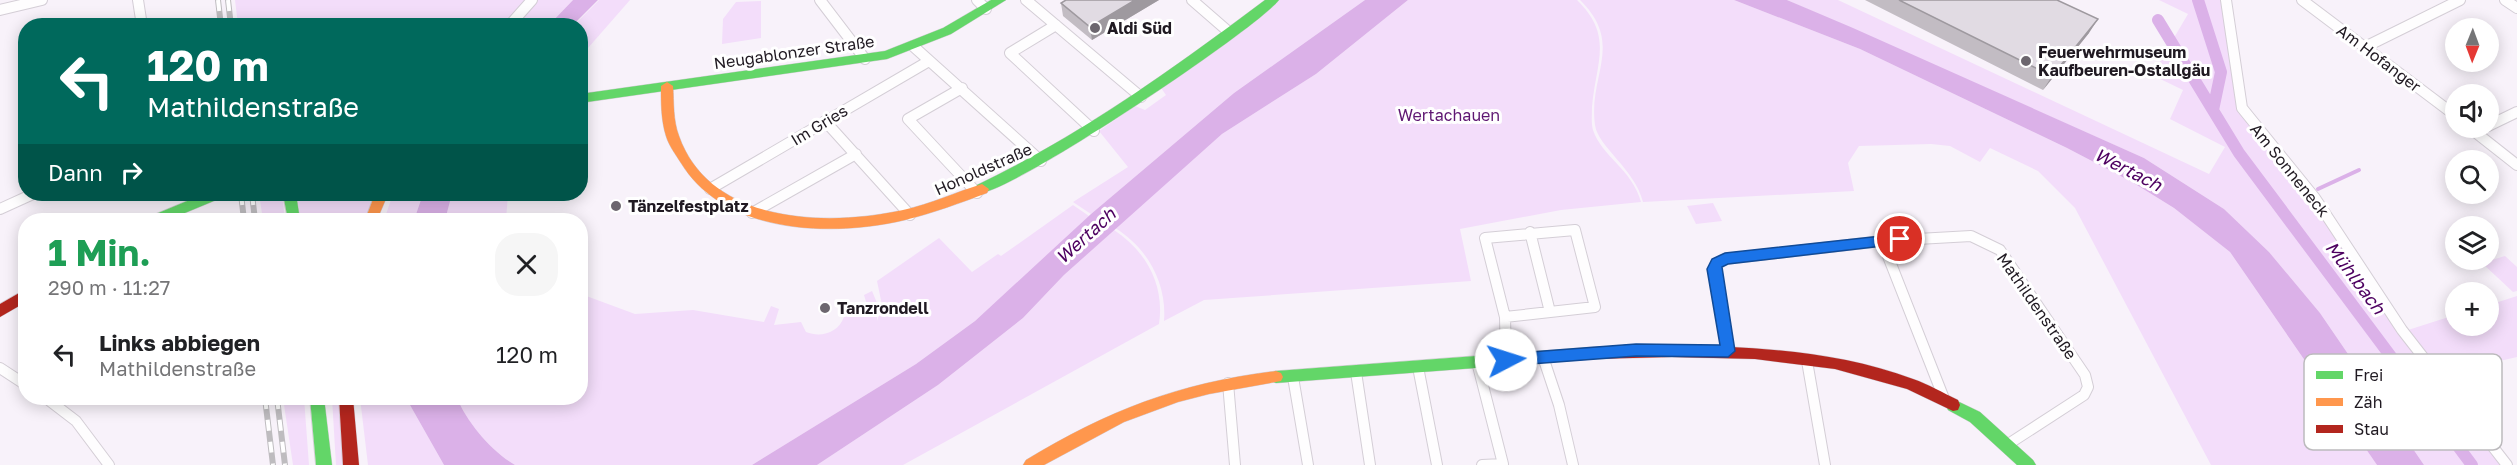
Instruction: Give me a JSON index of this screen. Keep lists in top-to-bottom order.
{
  "streets": {
    "street": [
      "Neugablonzer Straße",
      "Am Hofanger",
      "Im Gries",
      "Honoldstraße",
      "Am Sonneneck",
      "Mathildenstraße"
    ]
  },
  "crossings": [
    ["Neugablonzer Straße", "Honoldstraße"],
    ["Im Gries", "Honoldstraße"]
  ],
  "water": ["Wertach", "Mühlbach"],
  "parks": ["Wertachauen"],
  "places": [
    "Aldi Süd",
    "Feuerwehrmuseum Kaufbeuren-Ostallgäu",
    "Tänzelfestplatz",
    "Tanzrondell"
  ],
  "legend": ["Frei", "Zäh", "Stau"],
  "north": "bottom",
  "page": {
    "map_buttons": "+",
    "turn": ["120 m", "Mathildenstraße"],
    "then": "Dann",
    "heading": ["1 Min.", "290 m · 11:27"],
    "list": [
      {
        "name": "Links abbiegen",
        "note": "Mathildenstraße",
        "value": "120 m"
      }
    ]
  }
}
